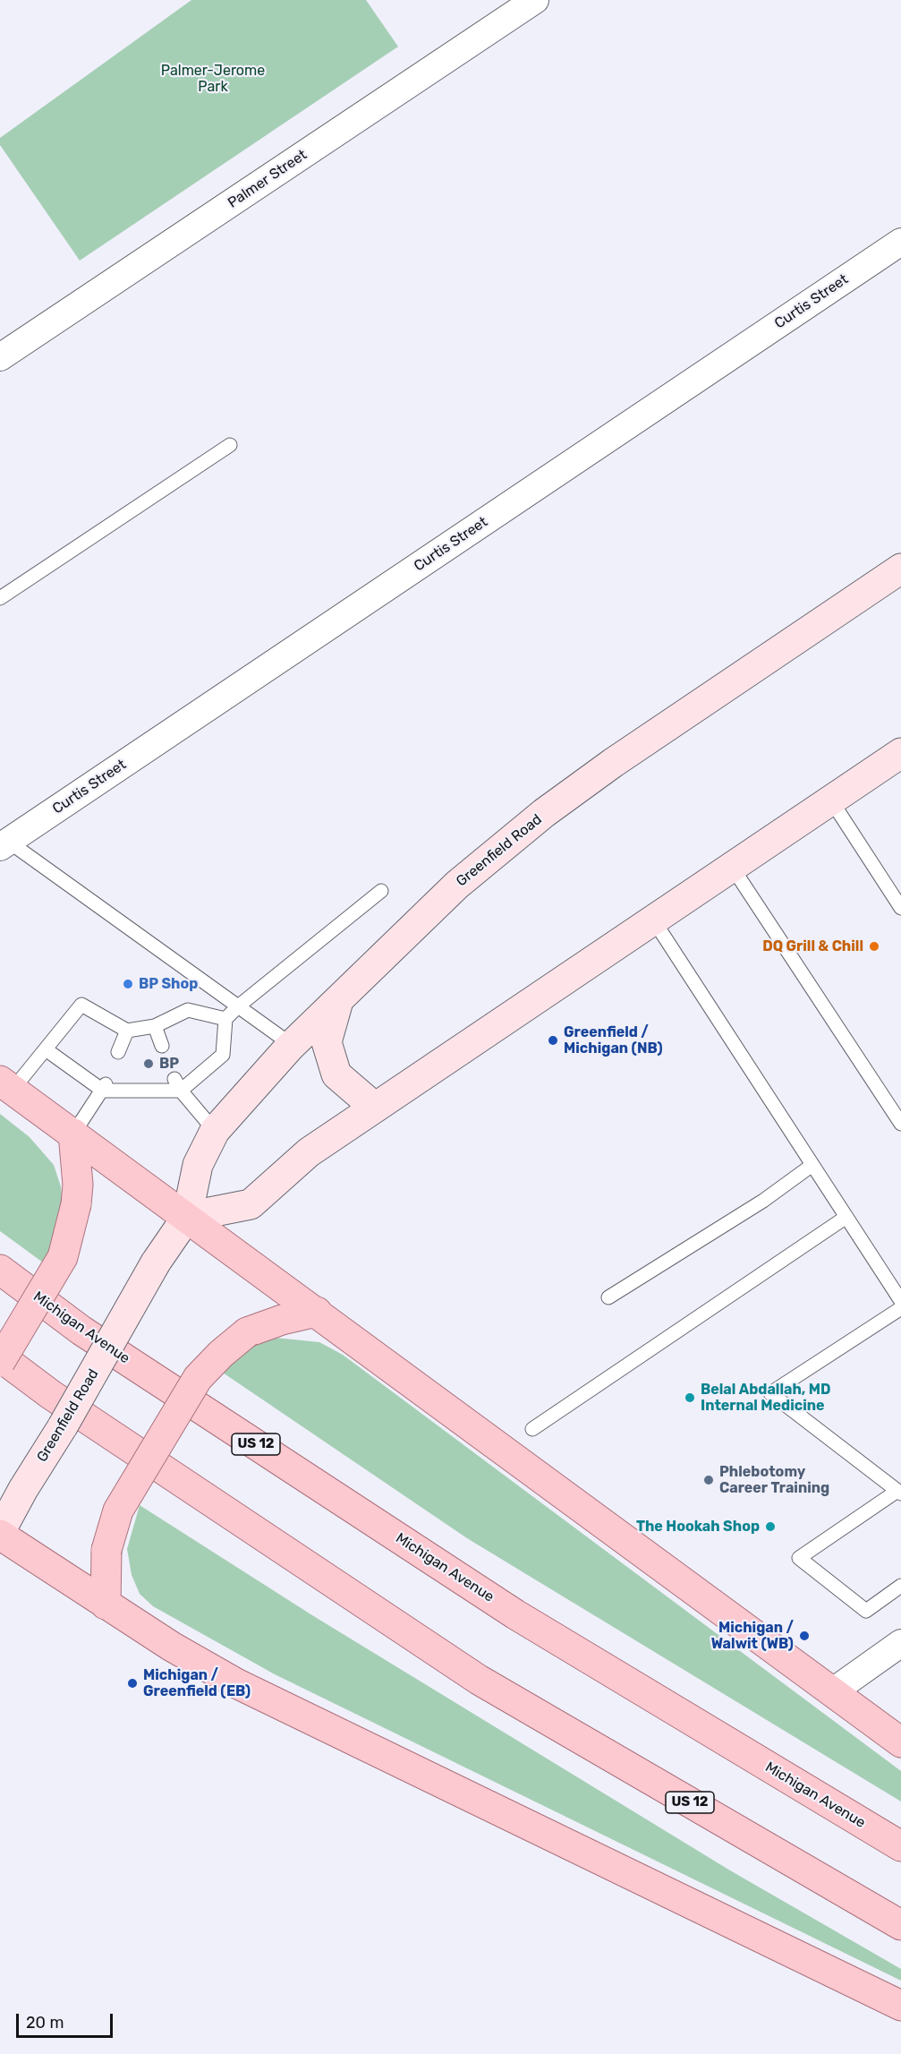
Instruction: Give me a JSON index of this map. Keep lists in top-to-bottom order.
{
  "streets": {
    "main road": ["Greenfield Road", "Michigan Avenue", "US 12"],
    "street": ["Palmer Street", "Curtis Street"]
  },
  "parks": ["Palmer-Jerome Park"],
  "places": [
    "DQ Grill & Chill",
    "BP Shop",
    "Greenfield / Michigan (NB)",
    "BP",
    "Belal Abdallah, MD Internal Medicine",
    "Phlebotomy Career Training",
    "The Hookah Shop",
    "Michigan / Walwit (WB)",
    "Michigan / Greenfield (EB)"
  ],
  "scale_bar": "20 m"
}
